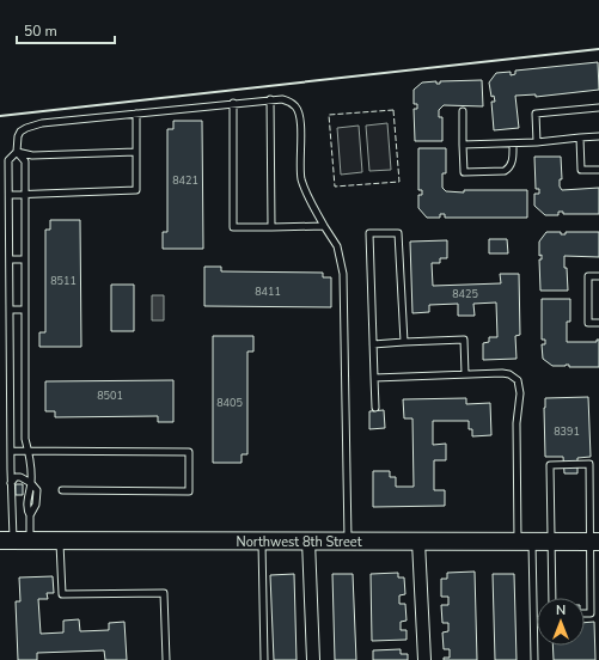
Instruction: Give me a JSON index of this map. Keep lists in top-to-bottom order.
{
  "streets": {
    "street": ["Northwest 8th Street"]
  },
  "house_numbers": [
    "8421",
    "8511",
    "8411",
    "8425",
    "8501",
    "8405",
    "8391"
  ],
  "scale_bar": "50 m",
  "north": "top"
}
